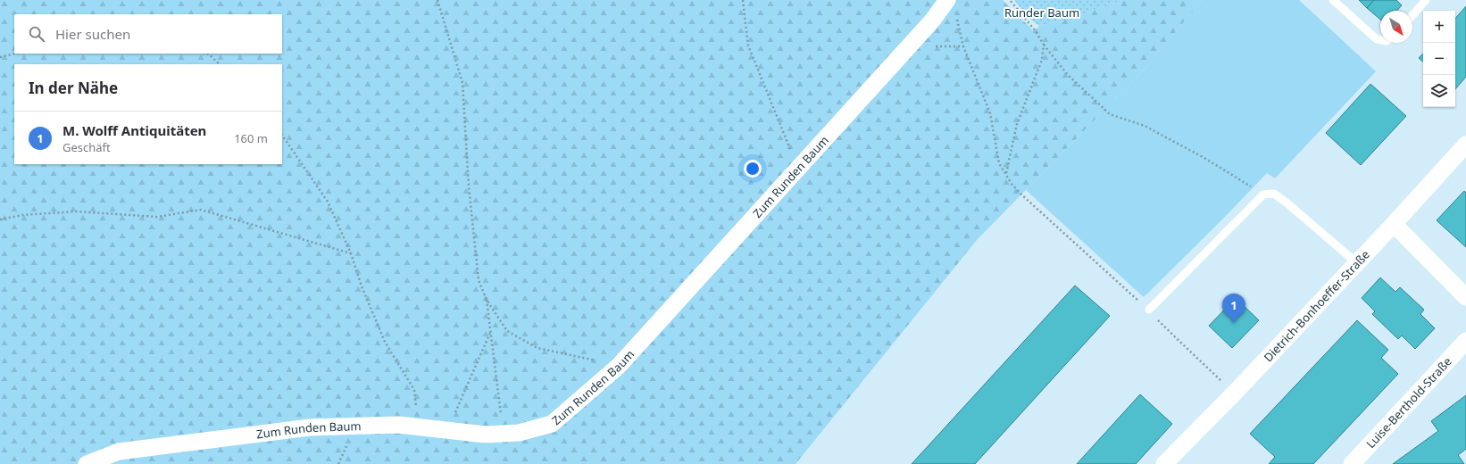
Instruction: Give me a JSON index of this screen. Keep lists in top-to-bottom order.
{
  "streets": {
    "street": ["Zum Runden Baum", "Dietrich-Bonhoeffer-Straße", "Luise-Berthold-Straße"]
  },
  "parks": ["Runder Baum"],
  "north": "bottom right",
  "page": {
    "map_buttons": ["+", "−"],
    "search": "Hier suchen",
    "heading": "In der Nähe",
    "list": [
      {
        "mark": "1",
        "name": "M. Wolff Antiquitäten",
        "note": "Geschäft",
        "value": "160 m"
      }
    ],
    "pins": "1"
  }
}
